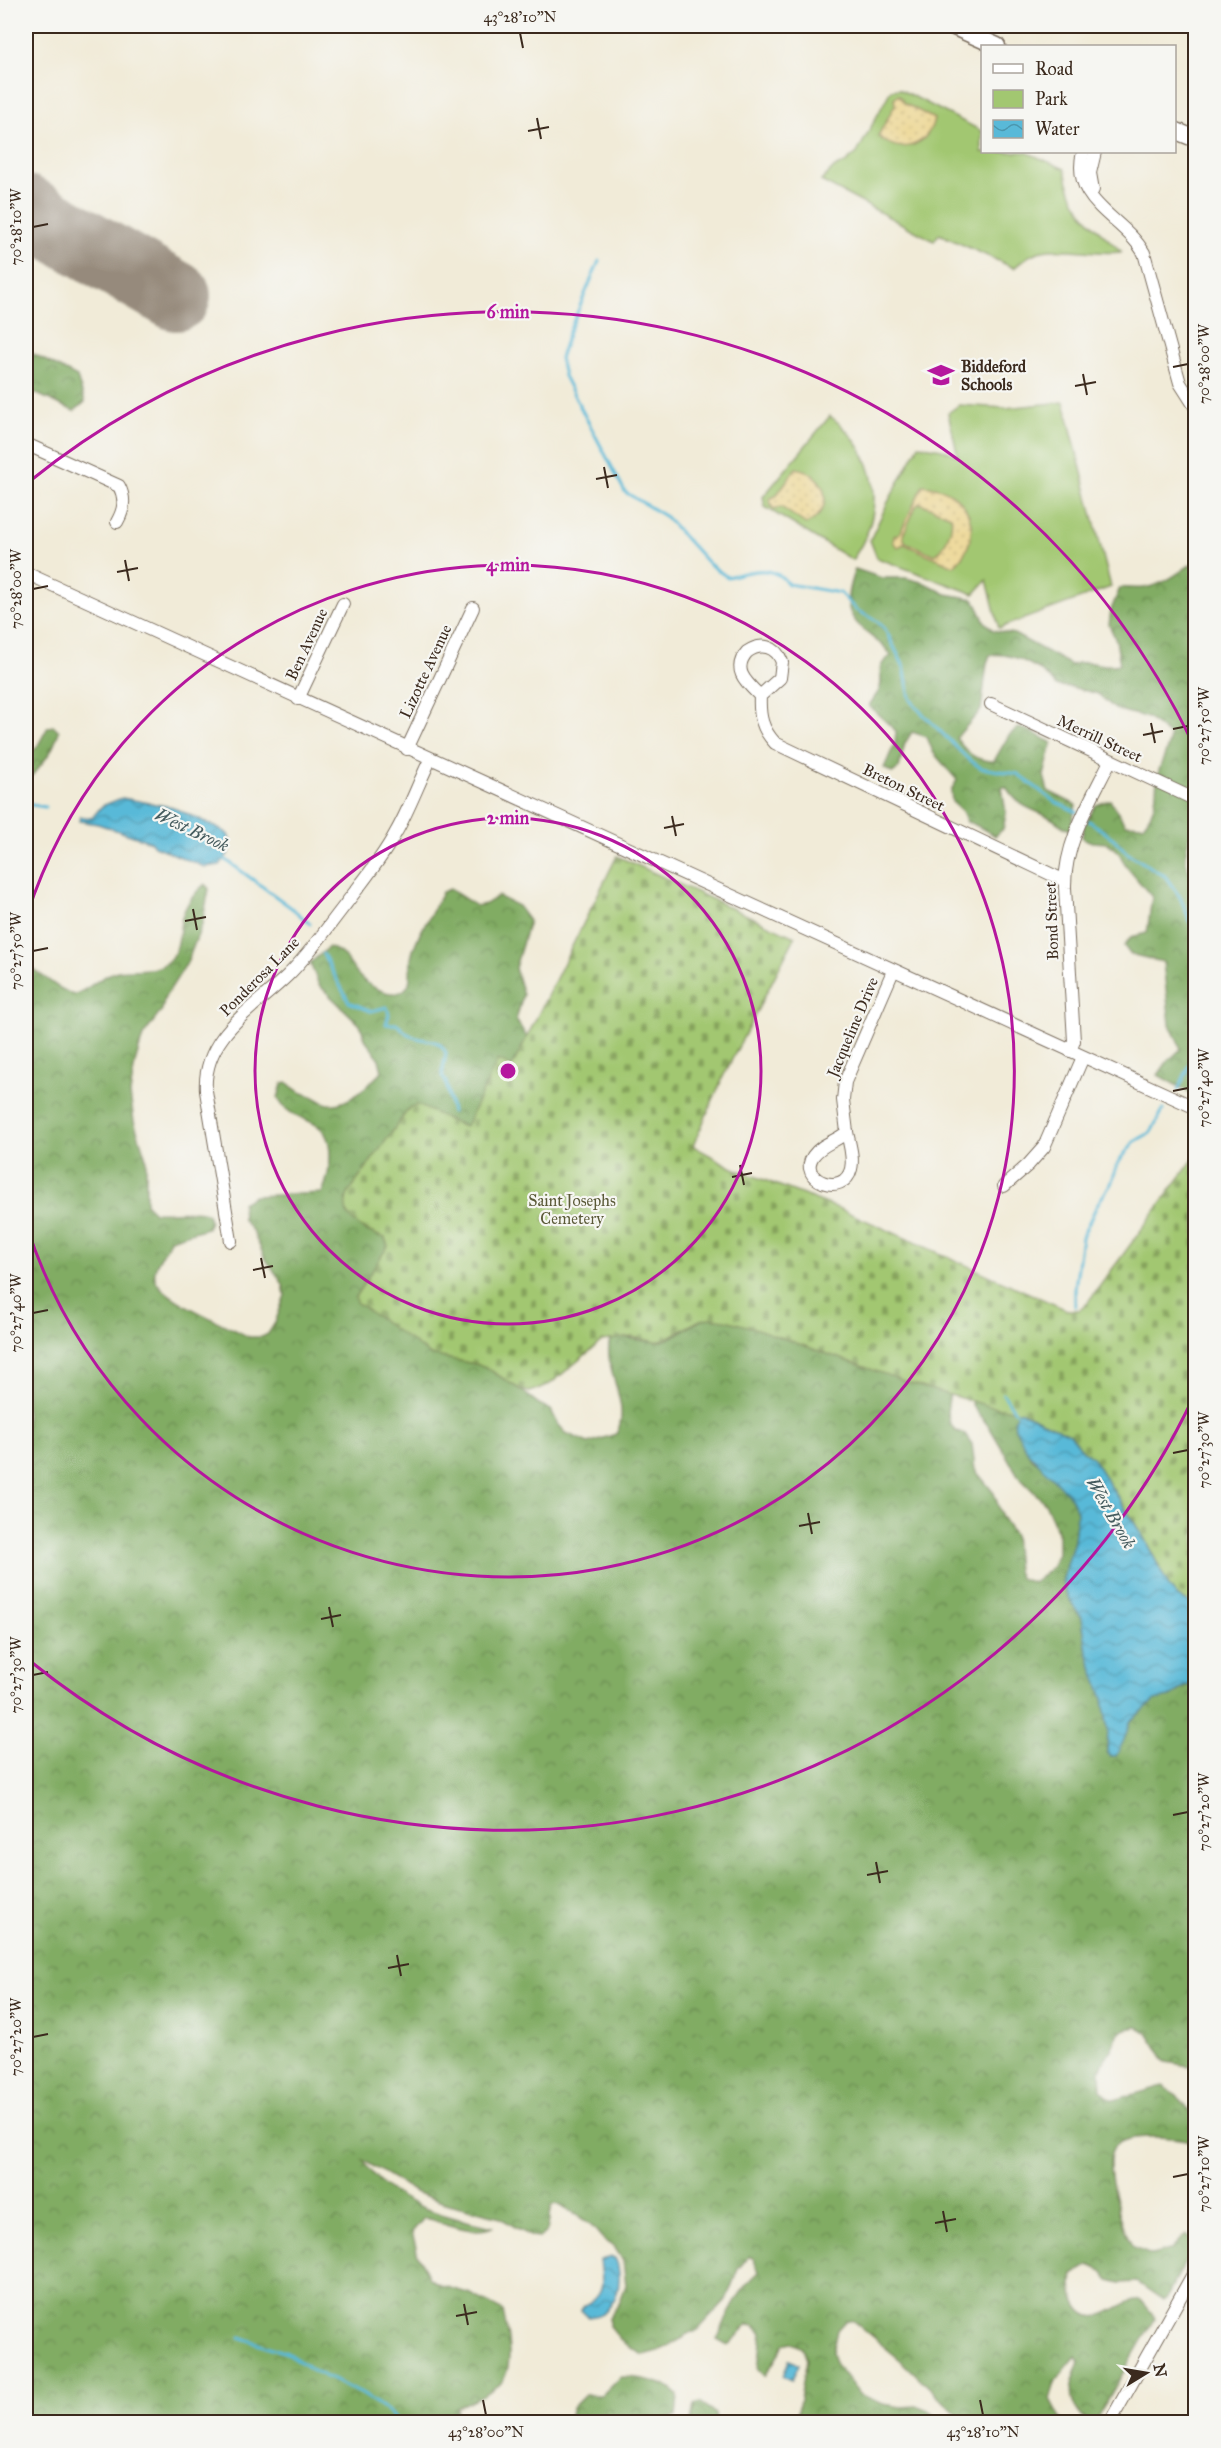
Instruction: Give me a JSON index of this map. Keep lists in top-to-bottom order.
{
  "streets": {
    "street": [
      "Ben Avenue",
      "Lizotte Avenue",
      "Merrill Street",
      "Breton Street",
      "Bond Street",
      "Ponderosa Lane",
      "Jacqueline Drive"
    ]
  },
  "crossings": [
    ["Merrill Street", "Bond Street"],
    ["Breton Street", "Bond Street"]
  ],
  "water": ["West Brook"],
  "parks": ["Saint Josephs Cemetery"],
  "places": {
    "school or university": ["Biddeford Schools"]
  },
  "legend": ["Road", "Park", "Water"],
  "north": "right",
  "coordinates": [
    "43°28'10\"N",
    "70°28'10\"W",
    "70°28'00\"W",
    "70°27'50\"W",
    "70°27'40\"W",
    "70°27'30\"W",
    "70°27'20\"W",
    "70°27'10\"W",
    "43°28'00\"N"
  ],
  "rings": ["6 min", "4 min", "2 min"]
}
